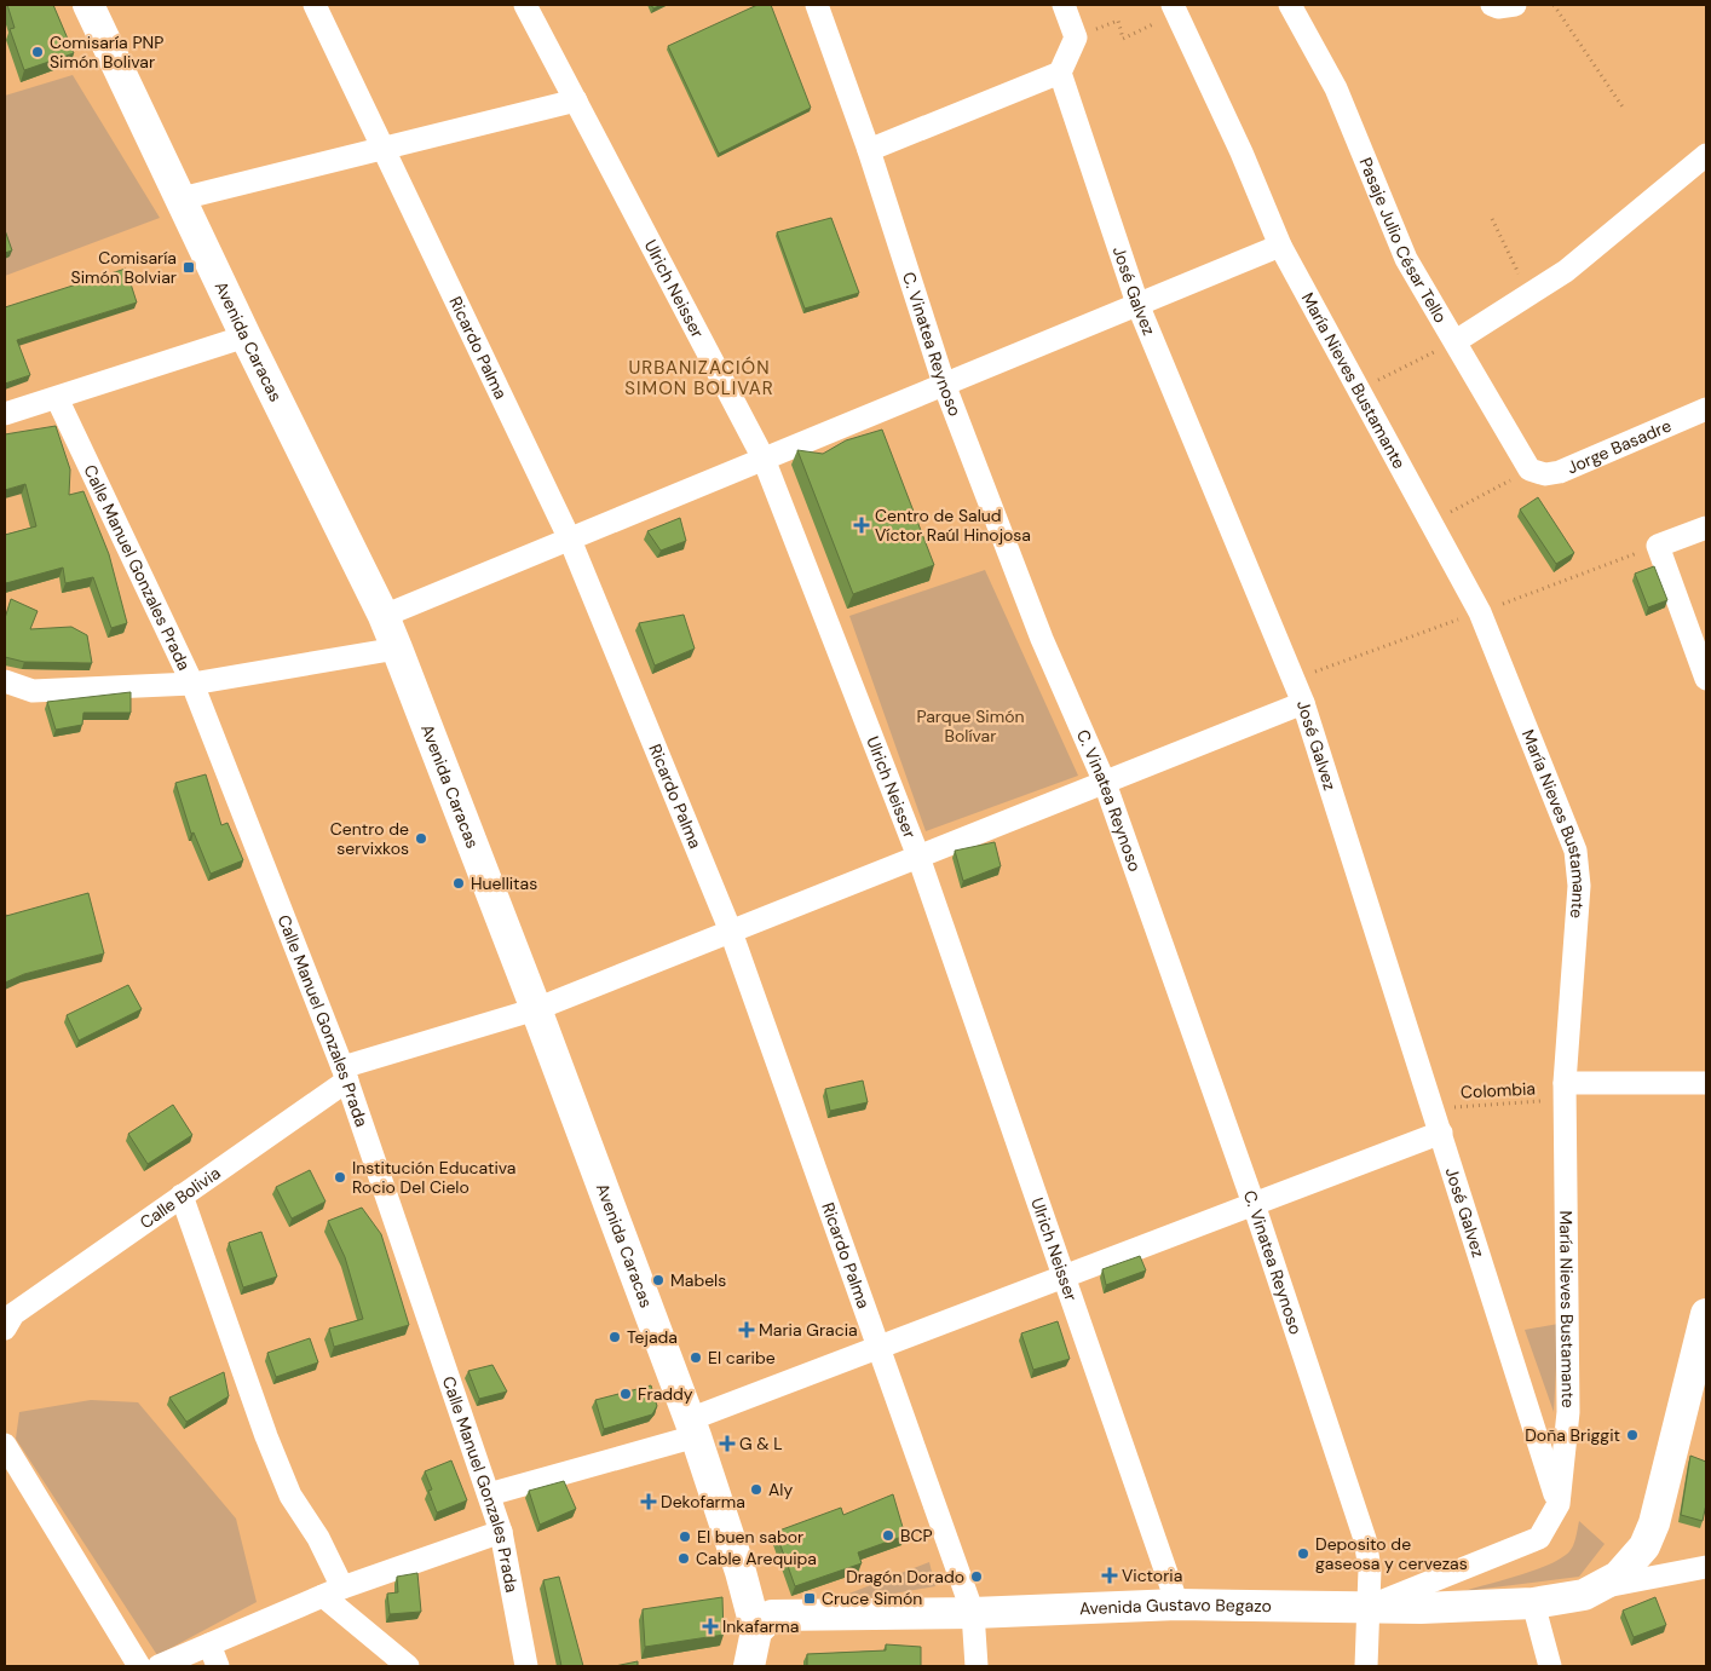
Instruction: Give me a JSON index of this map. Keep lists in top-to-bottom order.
{
  "streets": {
    "main road": ["Avenida Caracas", "Avenida Gustavo Begazo"],
    "street": [
      "Pasaje Julio César Tello",
      "Ulrich Neisser",
      "José Galvez",
      "C. Vinatea Reynoso",
      "Ricardo Palma",
      "María Nieves Bustamante",
      "Jorge Basadre",
      "Calle Manuel Gonzales Prada",
      "Calle Bolivia"
    ],
    "path": ["Colombia"]
  },
  "crossings": [
    ["Pasaje Julio César Tello", "Jorge Basadre"],
    ["Ulrich Neisser", "Calle Bolivia"],
    ["Ulrich Neisser", "Avenida Gustavo Begazo"],
    ["José Galvez", "María Nieves Bustamante"],
    ["José Galvez", "Colombia"],
    ["José Galvez", "Calle Bolivia"],
    ["Avenida Caracas", "Calle Bolivia"],
    ["Avenida Caracas", "Avenida Gustavo Begazo"],
    ["C. Vinatea Reynoso", "María Nieves Bustamante"],
    ["C. Vinatea Reynoso", "Calle Bolivia"],
    ["C. Vinatea Reynoso", "Avenida Gustavo Begazo"],
    ["Ricardo Palma", "Calle Bolivia"],
    ["Ricardo Palma", "Avenida Gustavo Begazo"],
    ["María Nieves Bustamante", "Colombia"],
    ["María Nieves Bustamante", "Avenida Gustavo Begazo"],
    ["Calle Manuel Gonzales Prada", "Calle Bolivia"]
  ],
  "districts": ["URBANIZACIÓN SIMON BOLIVAR"],
  "parks": ["Parque Simón Bolívar"],
  "places": {
    "other": [
      "Comisaría PNP Simón Bolivar",
      "Centro de servixkos",
      "Huellitas",
      "Institución Educativa Rocio Del Cielo",
      "Mabels",
      "Tejada",
      "El caribe",
      "Fraddy",
      "Doña Briggit",
      "Aly",
      "BCP",
      "El buen sabor",
      "Deposito de gaseosa y cervezas",
      "Cable Arequipa",
      "Dragón Dorado"
    ],
    "transit": ["Comisaría Simón Bolviar", "Cruce Simón"],
    "health": [
      "Centro de Salud Víctor Raúl Hinojosa",
      "Maria Gracia",
      "G & L",
      "Dekofarma",
      "Victoria",
      "Inkafarma"
    ]
  }
}
